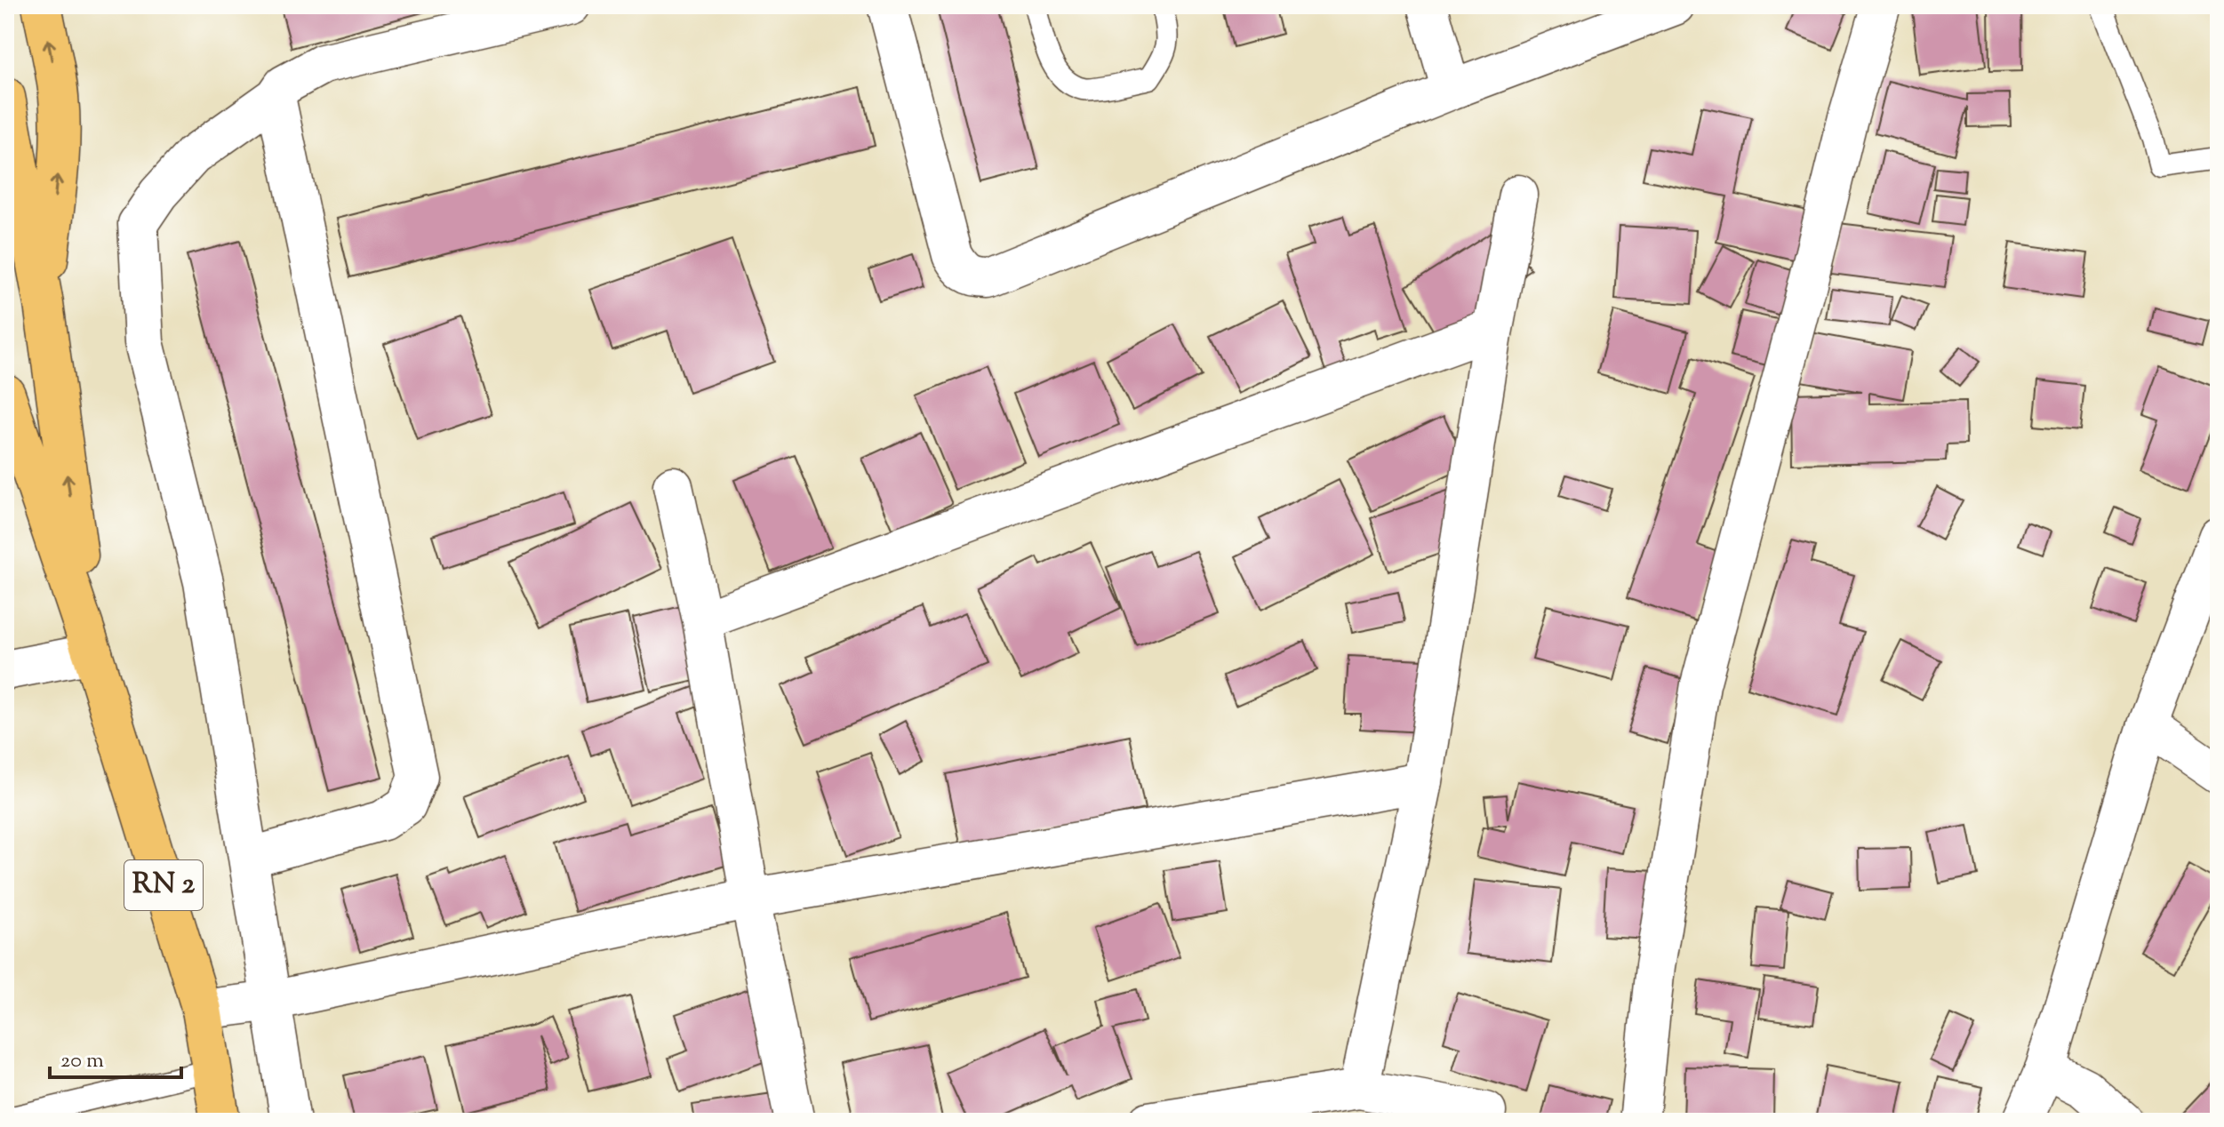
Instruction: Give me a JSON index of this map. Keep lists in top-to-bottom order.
{
  "streets": {
    "highway": ["RN 2"]
  },
  "scale_bar": "20 m"
}
